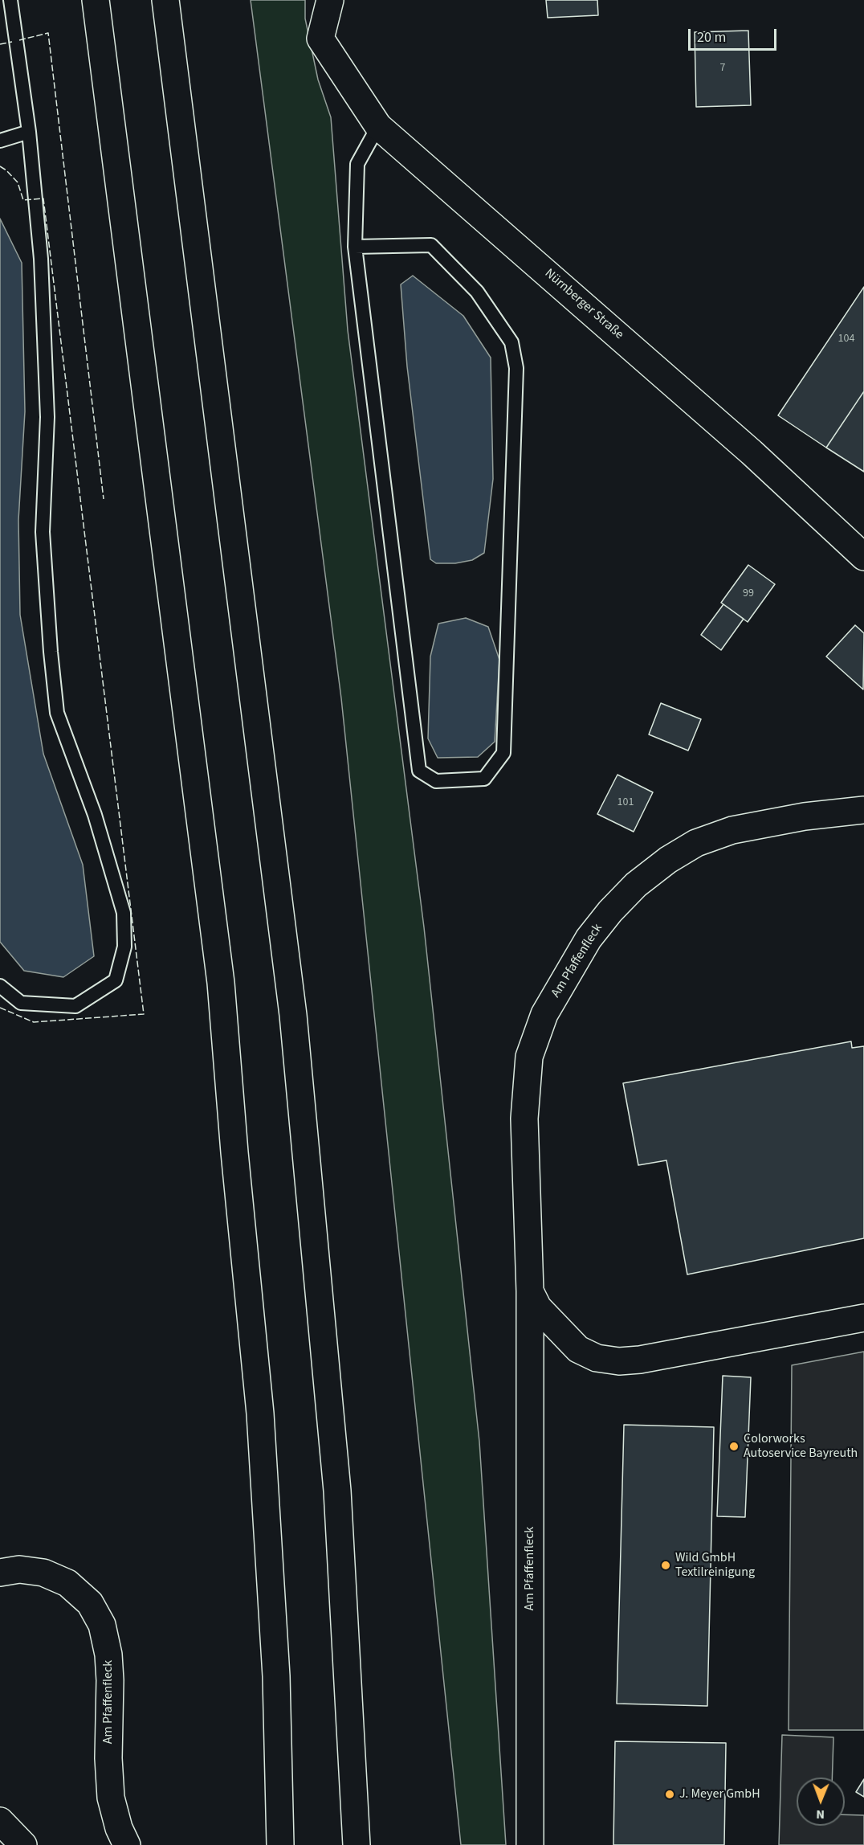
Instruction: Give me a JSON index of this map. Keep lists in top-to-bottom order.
{
  "streets": {
    "main road": ["Nürnberger Straße", "Am Pfaffenfleck"]
  },
  "places": ["Colorworks Autoservice Bayreuth", "Wild GmbH Textilreinigung", "J. Meyer GmbH"],
  "house_numbers": [
    "7",
    "104",
    "99",
    "101"
  ],
  "scale_bar": "20 m",
  "north": "bottom"
}
